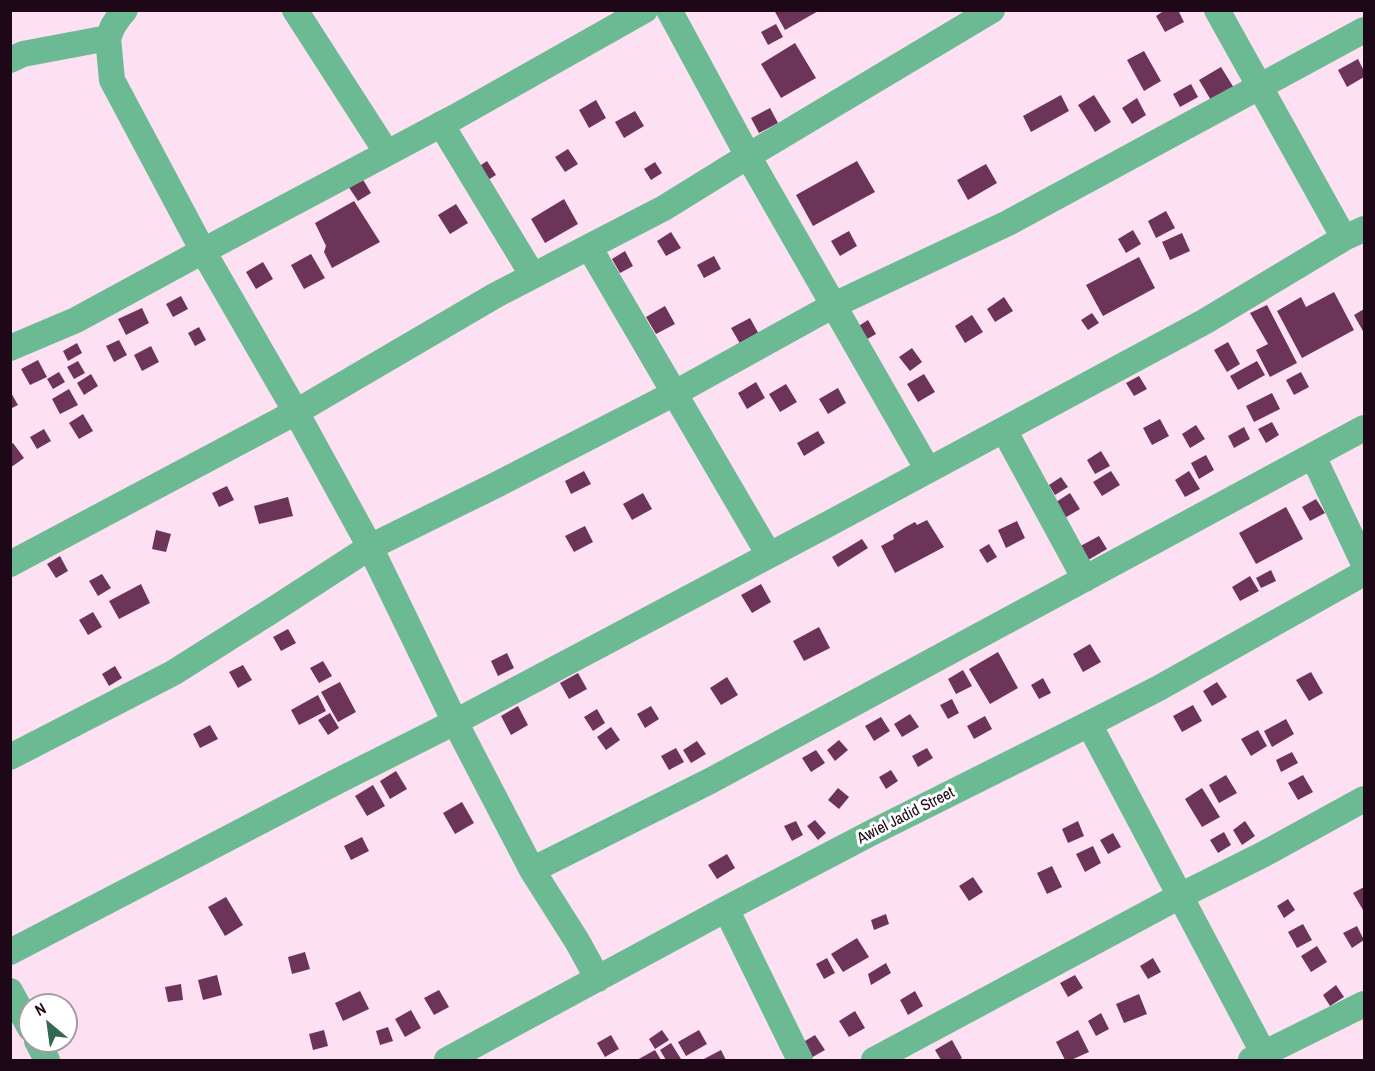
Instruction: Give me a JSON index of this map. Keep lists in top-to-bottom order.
{
  "streets": {
    "street": ["Awiel Jadid Street"]
  },
  "north": "top left"
}
